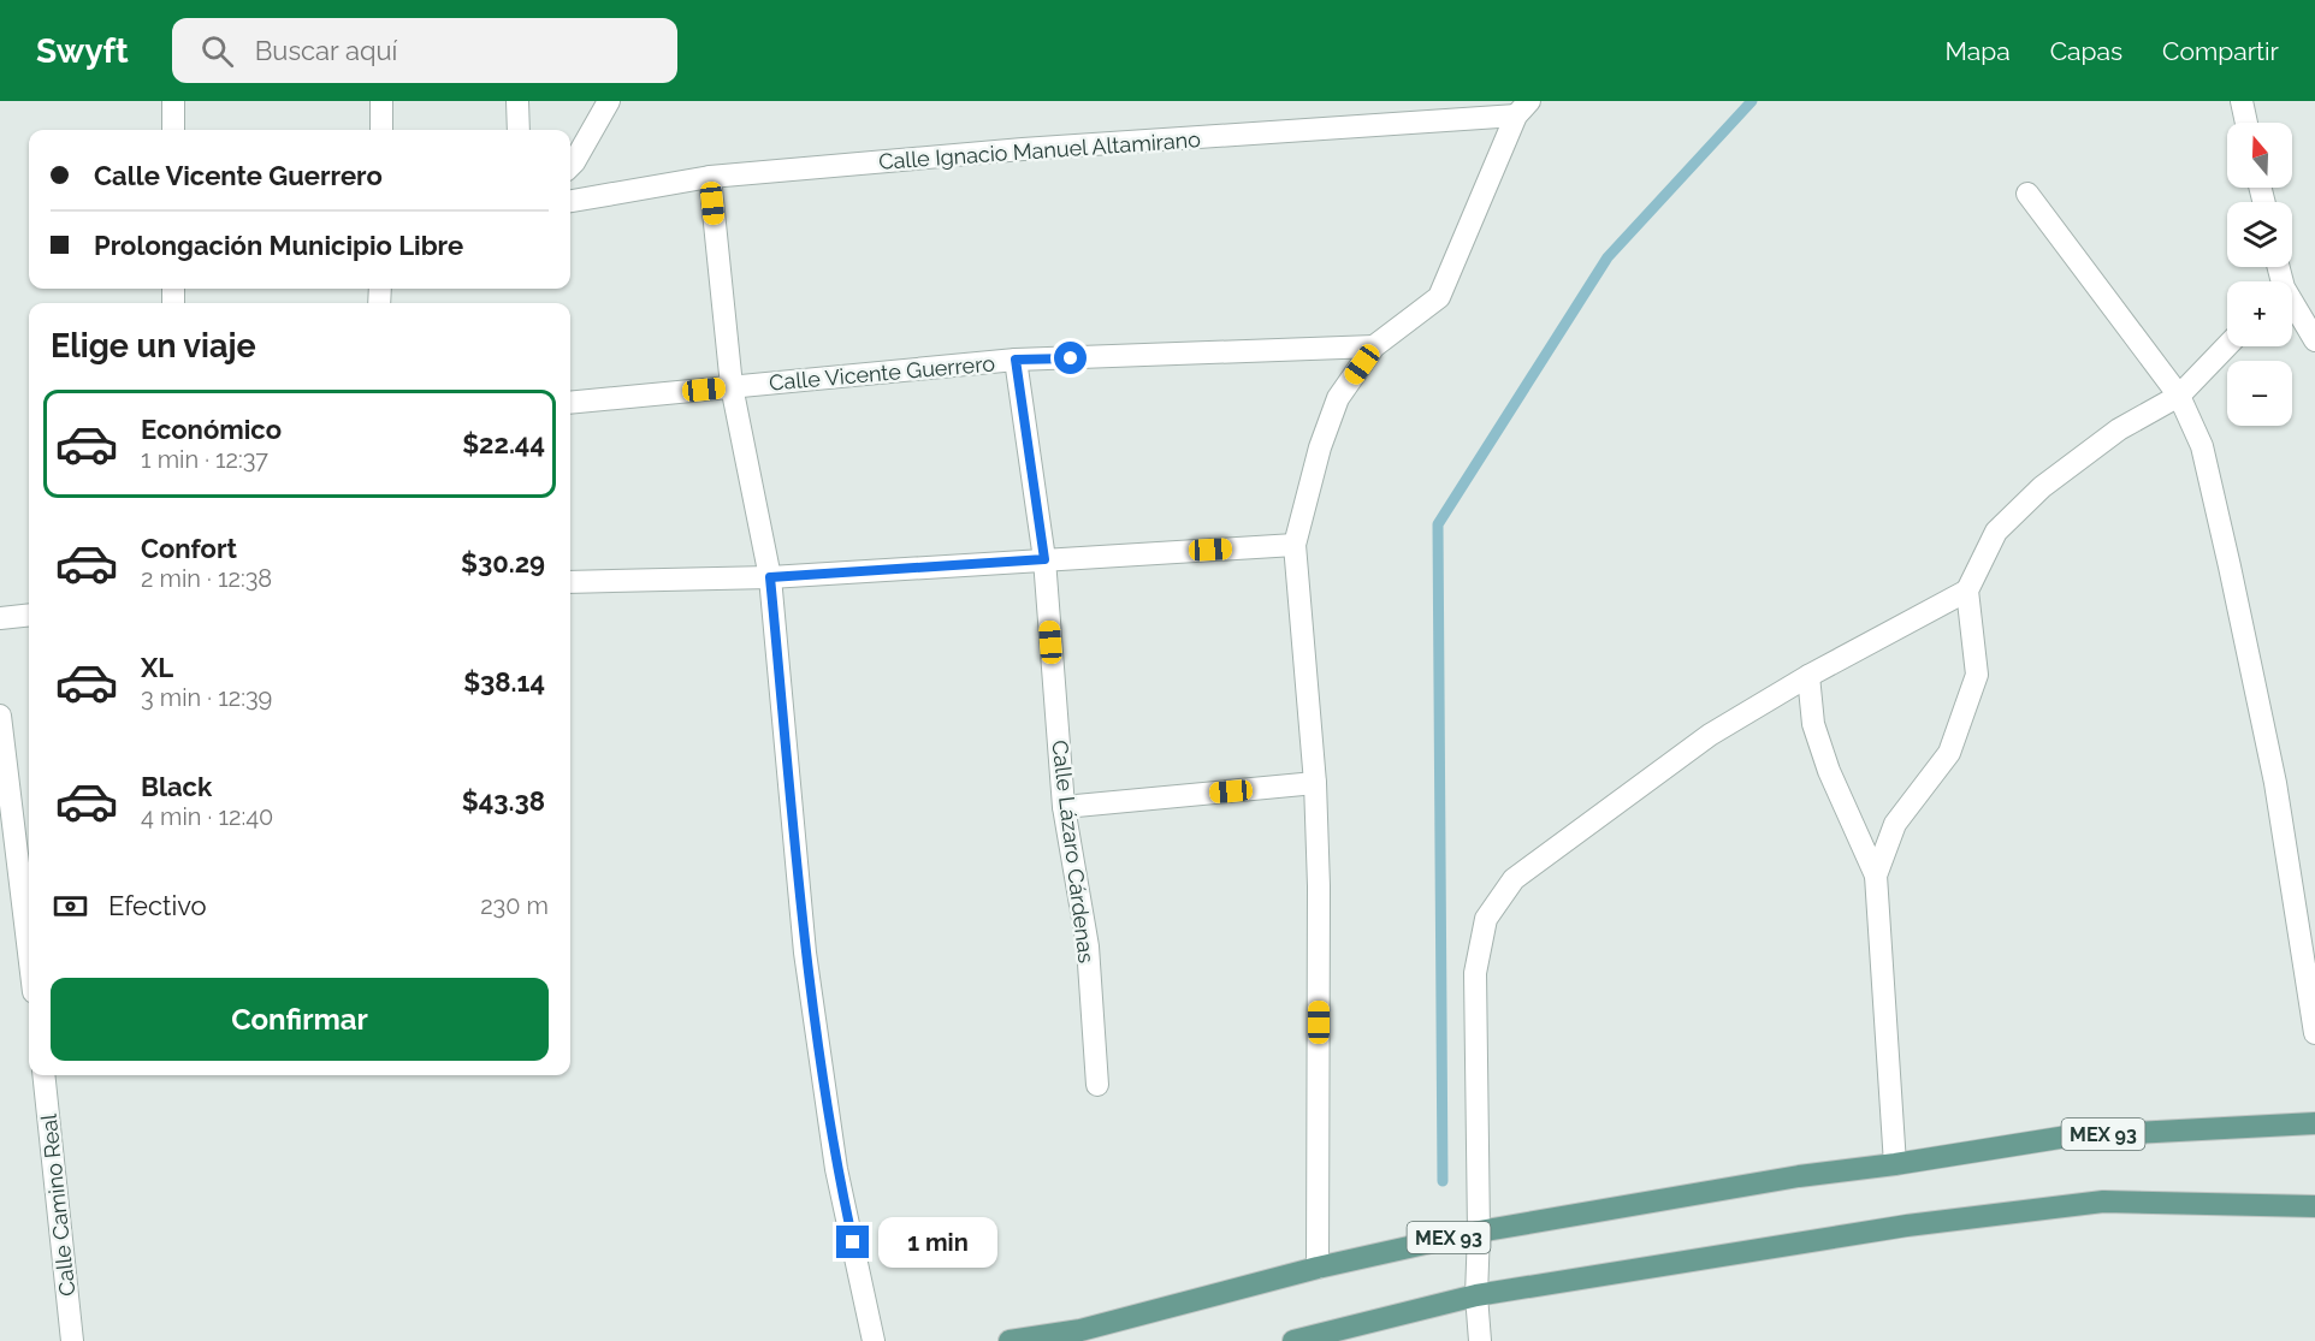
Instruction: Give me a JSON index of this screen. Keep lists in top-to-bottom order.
{
  "streets": {
    "main road": ["MEX 93"],
    "street": [
      "Calle Ignacio Manuel Altamirano",
      "Calle Vicente Guerrero",
      "Calle Lázaro Cárdenas",
      "Calle Camino Real"
    ]
  },
  "crossings": [
    ["Calle Vicente Guerrero", "Calle Lázaro Cárdenas"]
  ],
  "north": "top",
  "page": {
    "header": "Swyft",
    "search": "Buscar aquí",
    "nav": ["Mapa", "Capas", "Compartir"],
    "map_buttons": ["+", "−"],
    "banner": ["Calle Vicente Guerrero", "Prolongación Municipio Libre"],
    "heading": "Elige un viaje",
    "list": [
      {
        "name": "Económico",
        "note": "1 min · 12:37",
        "value": "$22.44"
      },
      {
        "name": "Confort",
        "note": "2 min · 12:38",
        "value": "$30.29"
      },
      {
        "name": "XL",
        "note": "3 min · 12:39",
        "value": "$38.14"
      },
      {
        "name": "Black",
        "note": "4 min · 12:40",
        "value": "$43.38"
      }
    ],
    "pay": ["Efectivo", "230 m"],
    "buttons": "Confirmar",
    "bubble": "1 min"
  }
}
